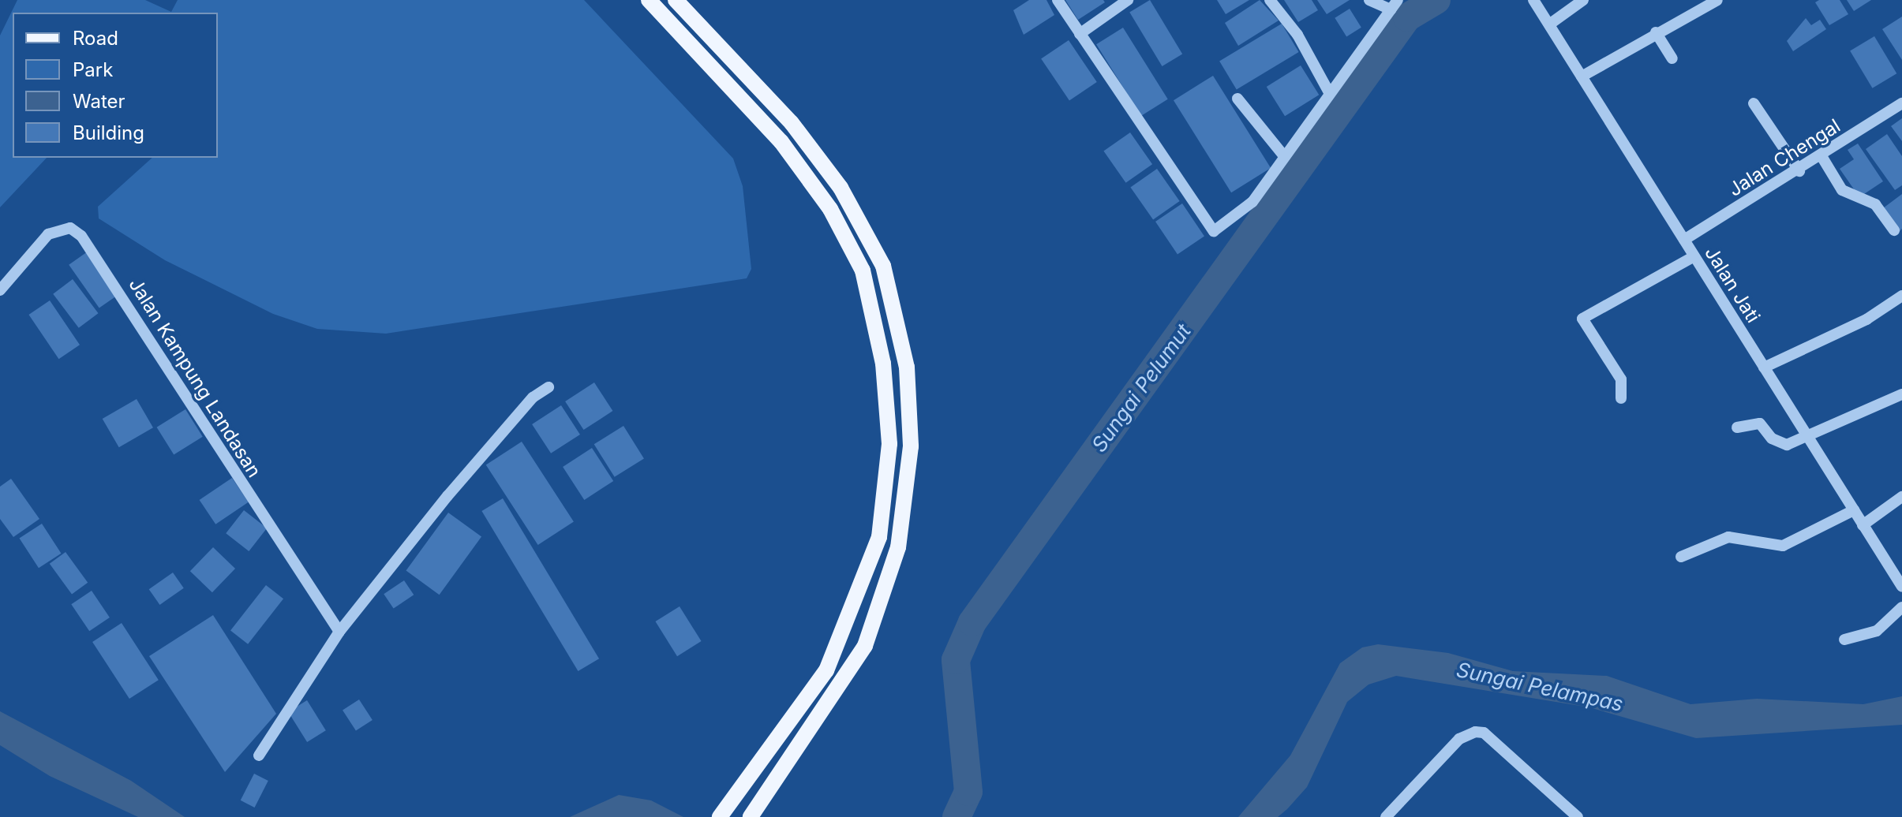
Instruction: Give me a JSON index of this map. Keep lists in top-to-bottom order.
{
  "streets": {
    "street": ["Jalan Chengal", "Jalan Jati", "Jalan Kampung Landasan"]
  },
  "crossings": [
    ["Jalan Chengal", "Jalan Jati"]
  ],
  "water": ["Sungai Pelumut", "Sungai Pelampas"],
  "legend": [
    "Road",
    "Park",
    "Water",
    "Building"
  ]
}
